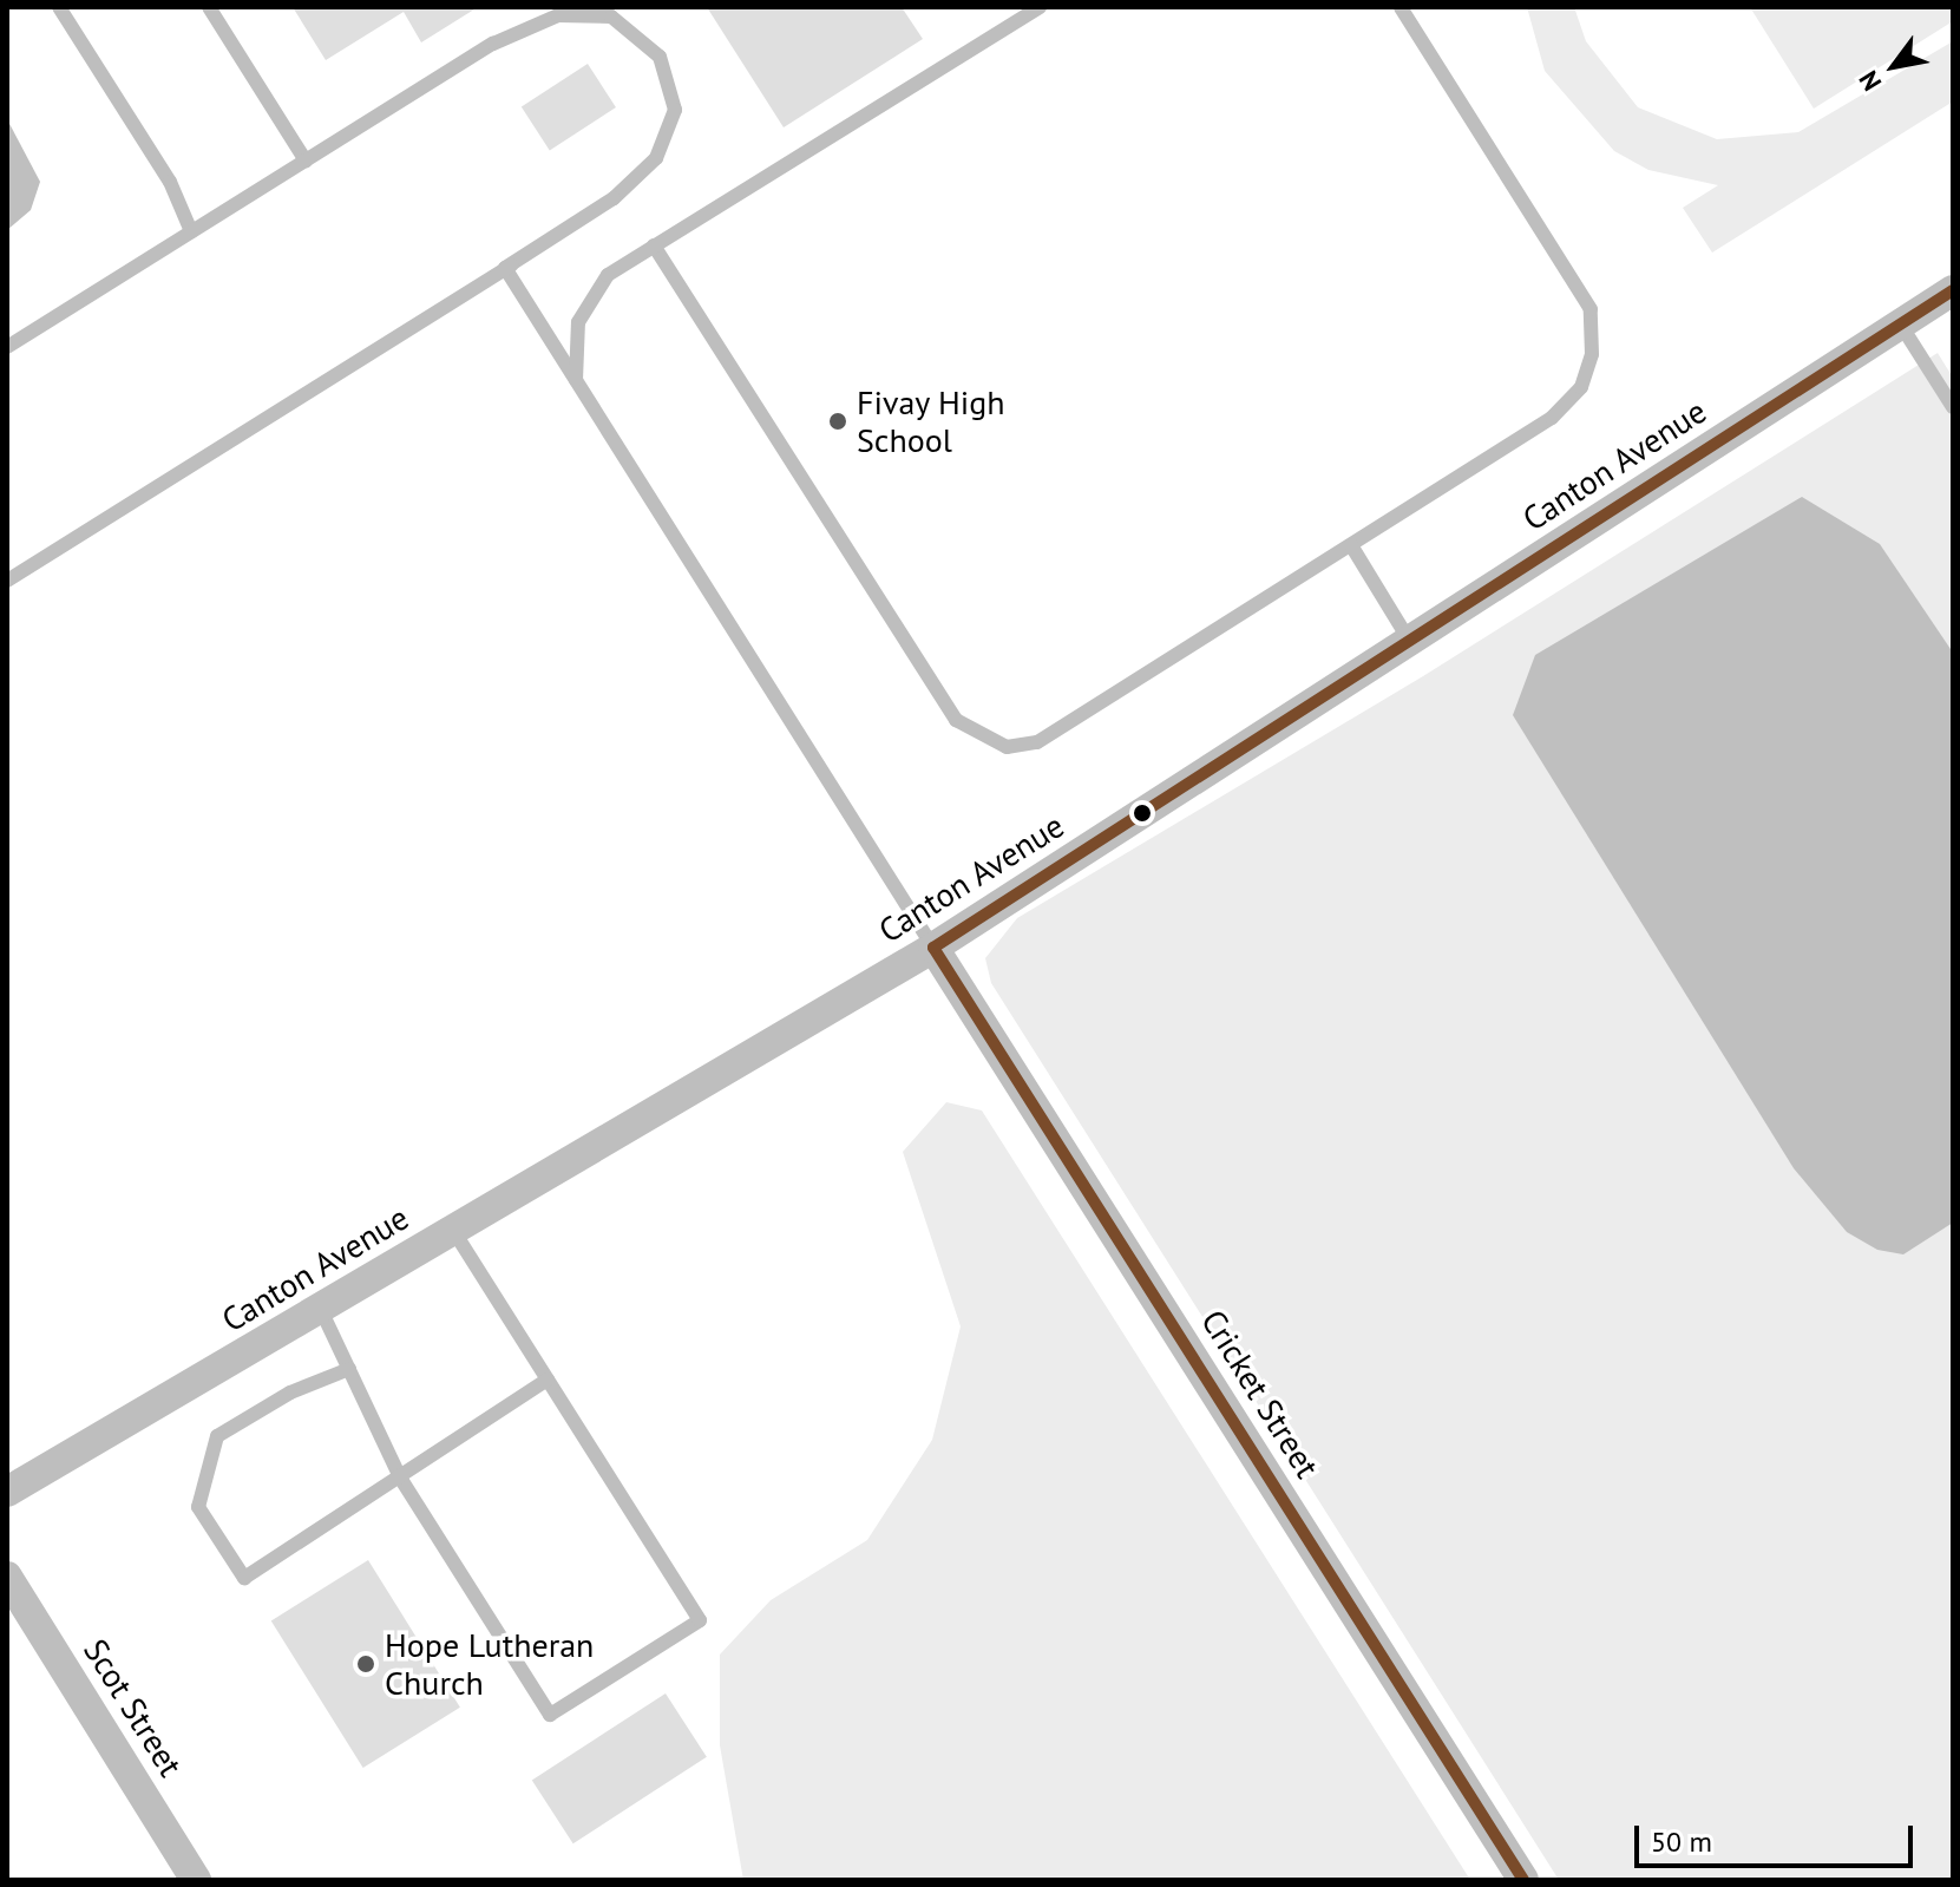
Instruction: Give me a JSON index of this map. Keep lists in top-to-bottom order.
{
  "streets": {
    "street": ["Canton Avenue", "Cricket Street", "Scot Street"]
  },
  "crossings": [
    ["Canton Avenue", "Cricket Street"]
  ],
  "places": ["Fivay High School", "Hope Lutheran Church"],
  "scale_bar": "50 m",
  "north": "bottom left"
}
